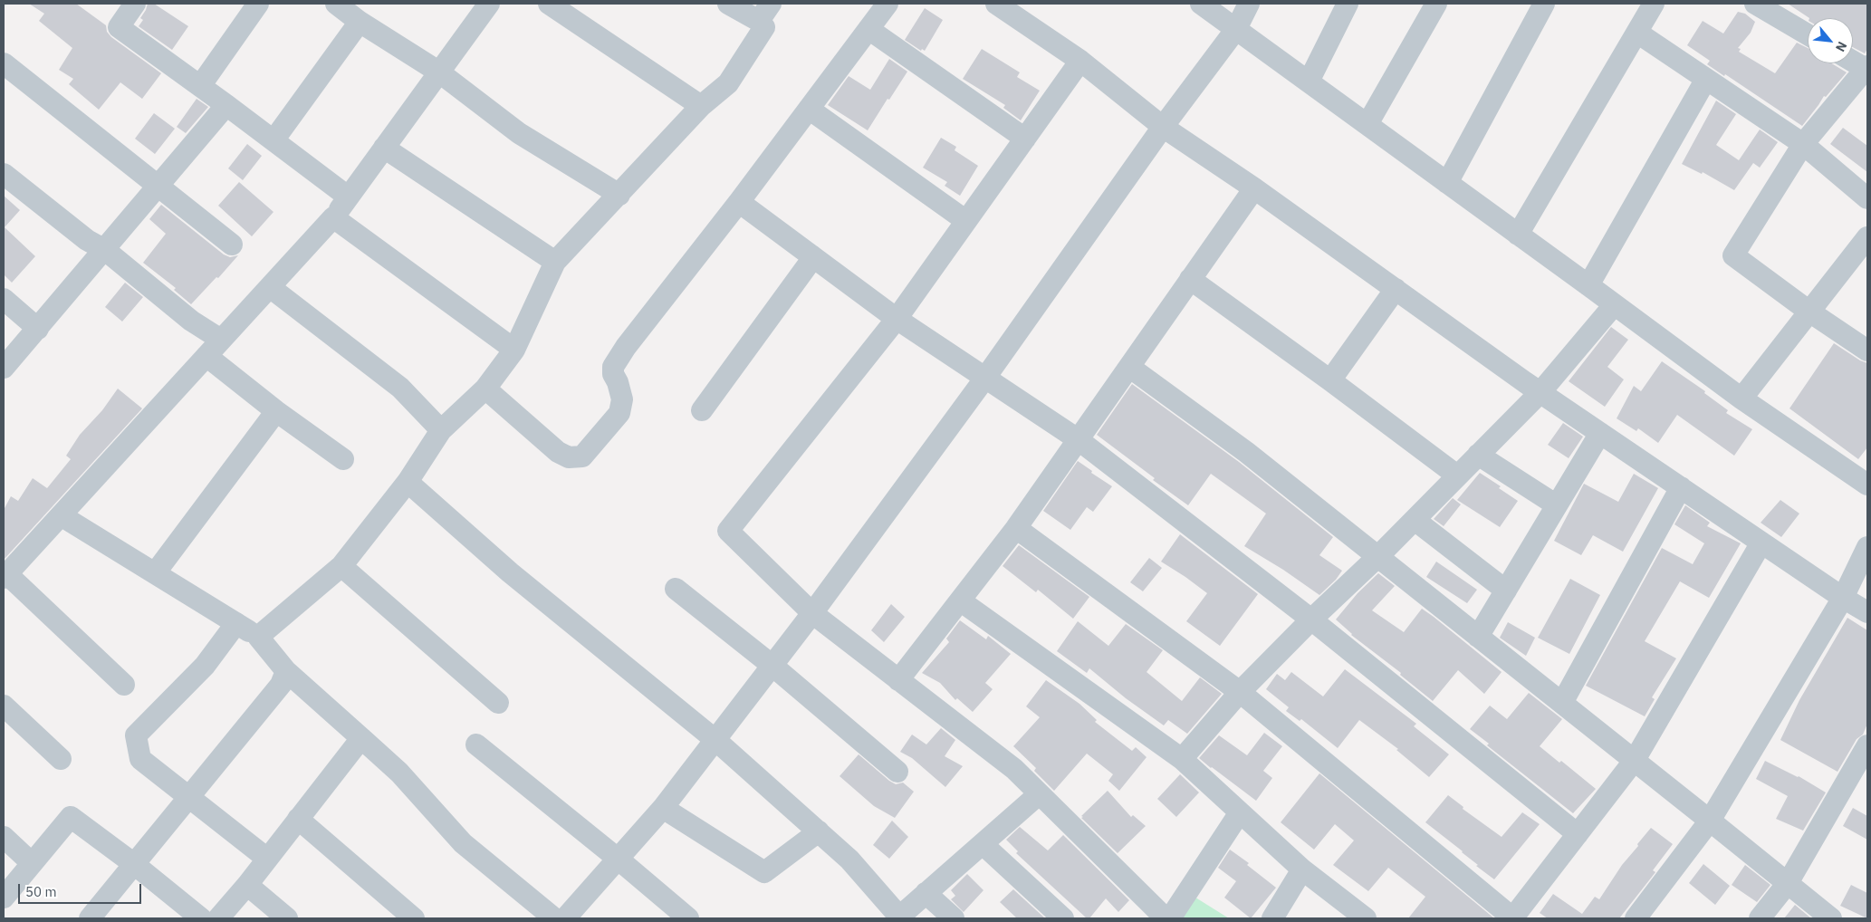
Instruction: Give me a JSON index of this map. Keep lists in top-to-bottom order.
{
  "scale_bar": "50 m",
  "north": "bottom right"
}
